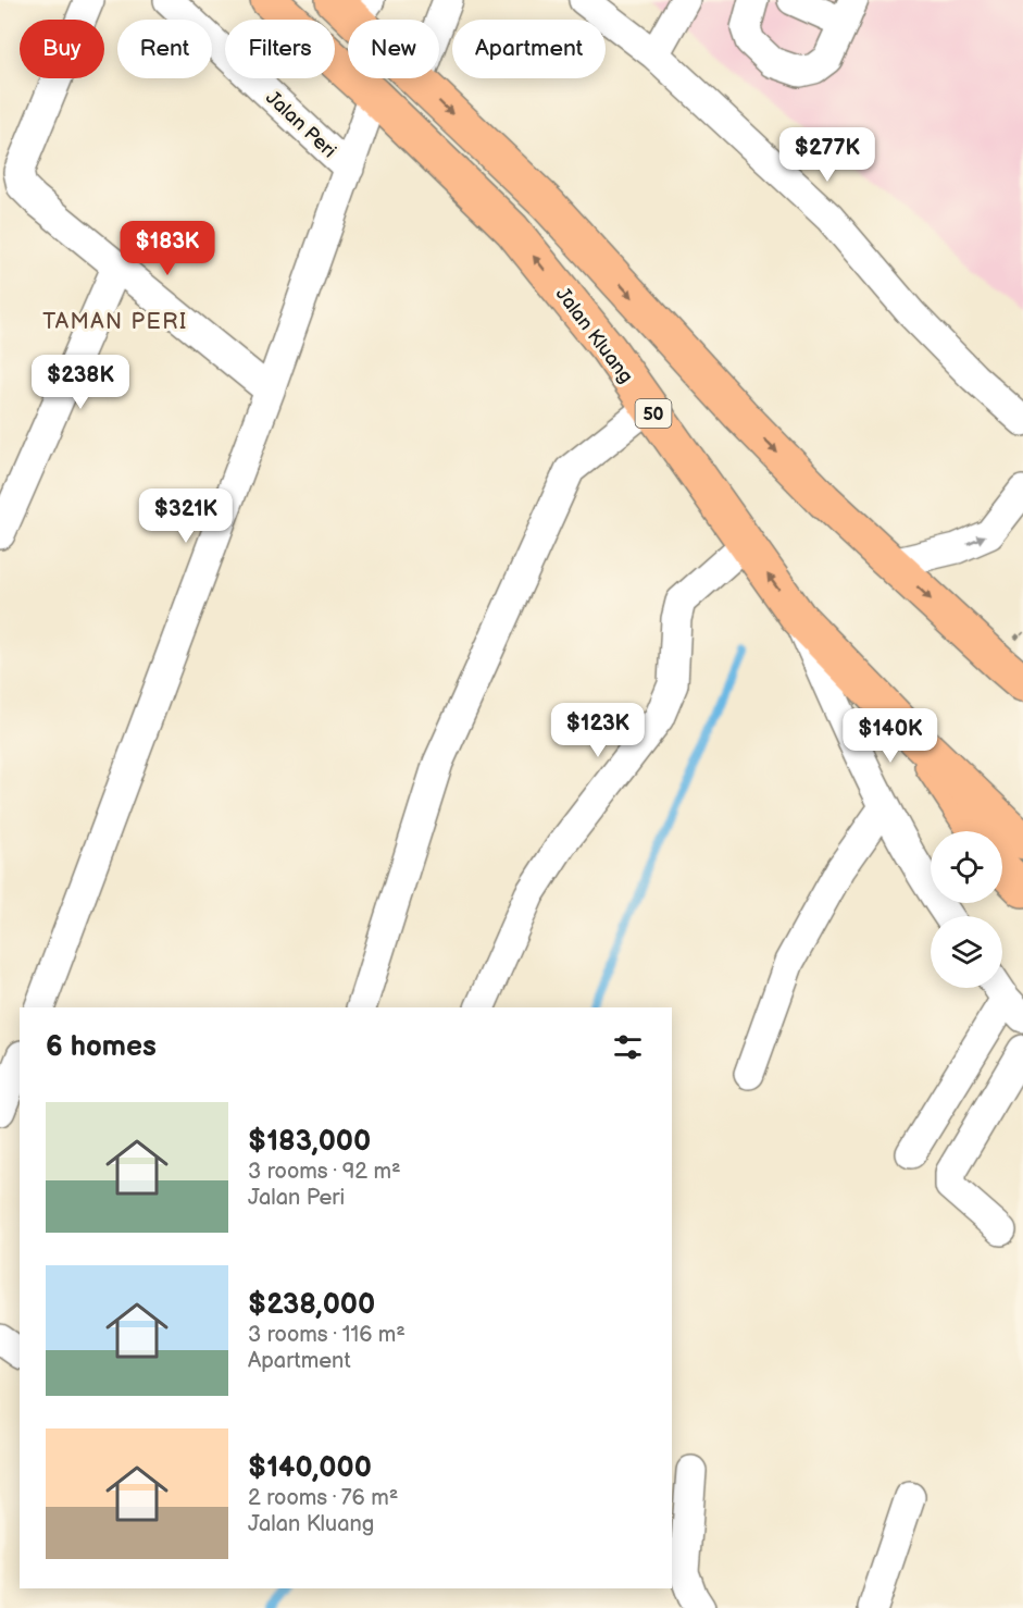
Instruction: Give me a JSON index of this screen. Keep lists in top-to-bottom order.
{
  "streets": {
    "main road": ["Jalan Kluang", "50"],
    "street": ["Jalan Peri"]
  },
  "districts": ["TAMAN PERI"],
  "page": {
    "chip": [
      "Buy",
      "Rent",
      "Filters",
      "New",
      "Apartment"
    ],
    "price": [
      "$277K",
      "$183K",
      "$238K",
      "$321K",
      "$123K",
      "$140K"
    ],
    "heading": "6 homes",
    "list": [
      {
        "name": "$183,000",
        "note": "3 rooms · 92 m² · Jalan Peri"
      },
      {
        "name": "$238,000",
        "note": "3 rooms · 116 m² · Apartment"
      },
      {
        "name": "$140,000",
        "note": "2 rooms · 76 m² · Jalan Kluang"
      }
    ]
  }
}
